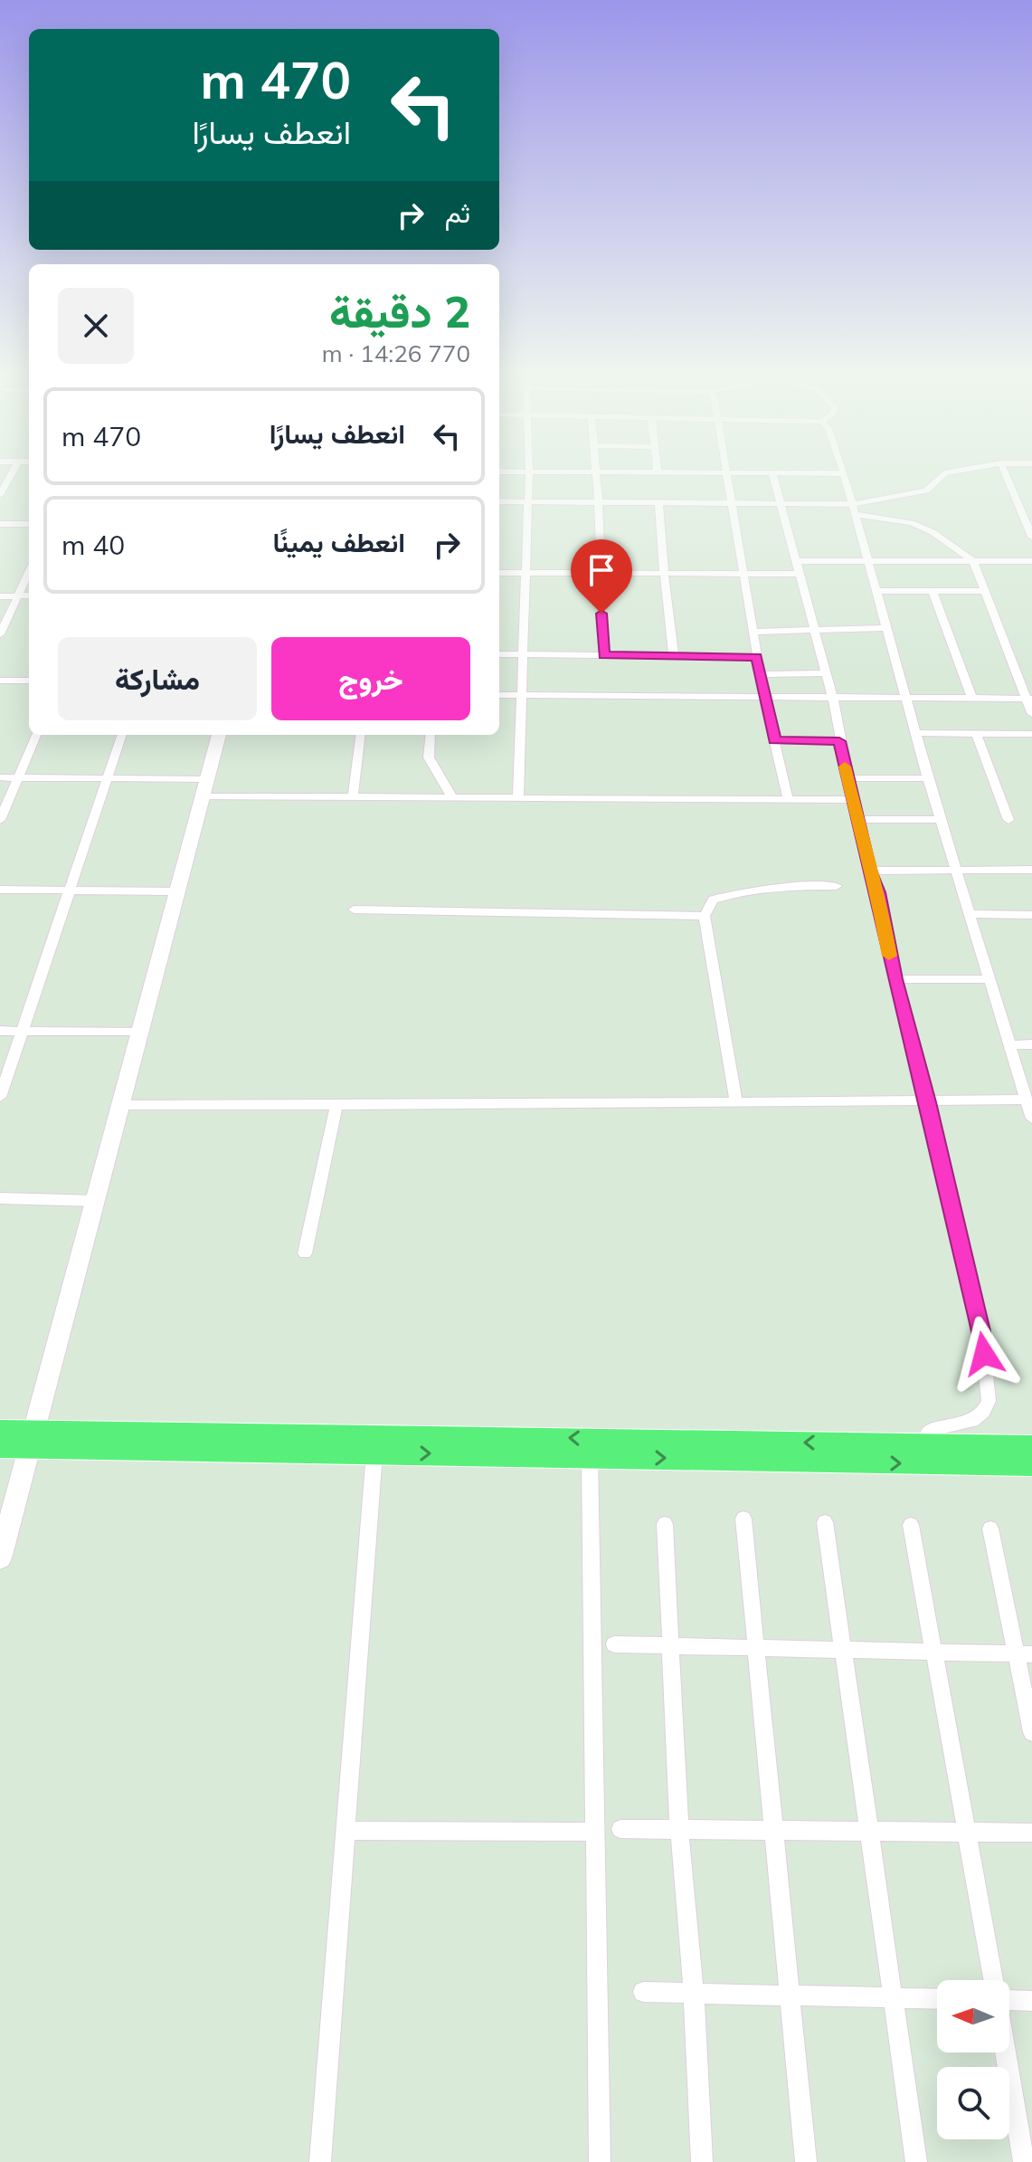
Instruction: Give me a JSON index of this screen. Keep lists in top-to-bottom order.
{
  "north": "left",
  "page": {
    "turn": ["470 m", "انعطف يسارًا"],
    "then": "ثم",
    "heading": ["2 دقيقة", "770 m · 14:26"],
    "list": [
      {
        "name": "انعطف يسارًا",
        "value": "470 m"
      },
      {
        "name": "انعطف يمينًا",
        "value": "40 m"
      }
    ],
    "buttons": ["خروج", "مشاركة"]
  }
}
